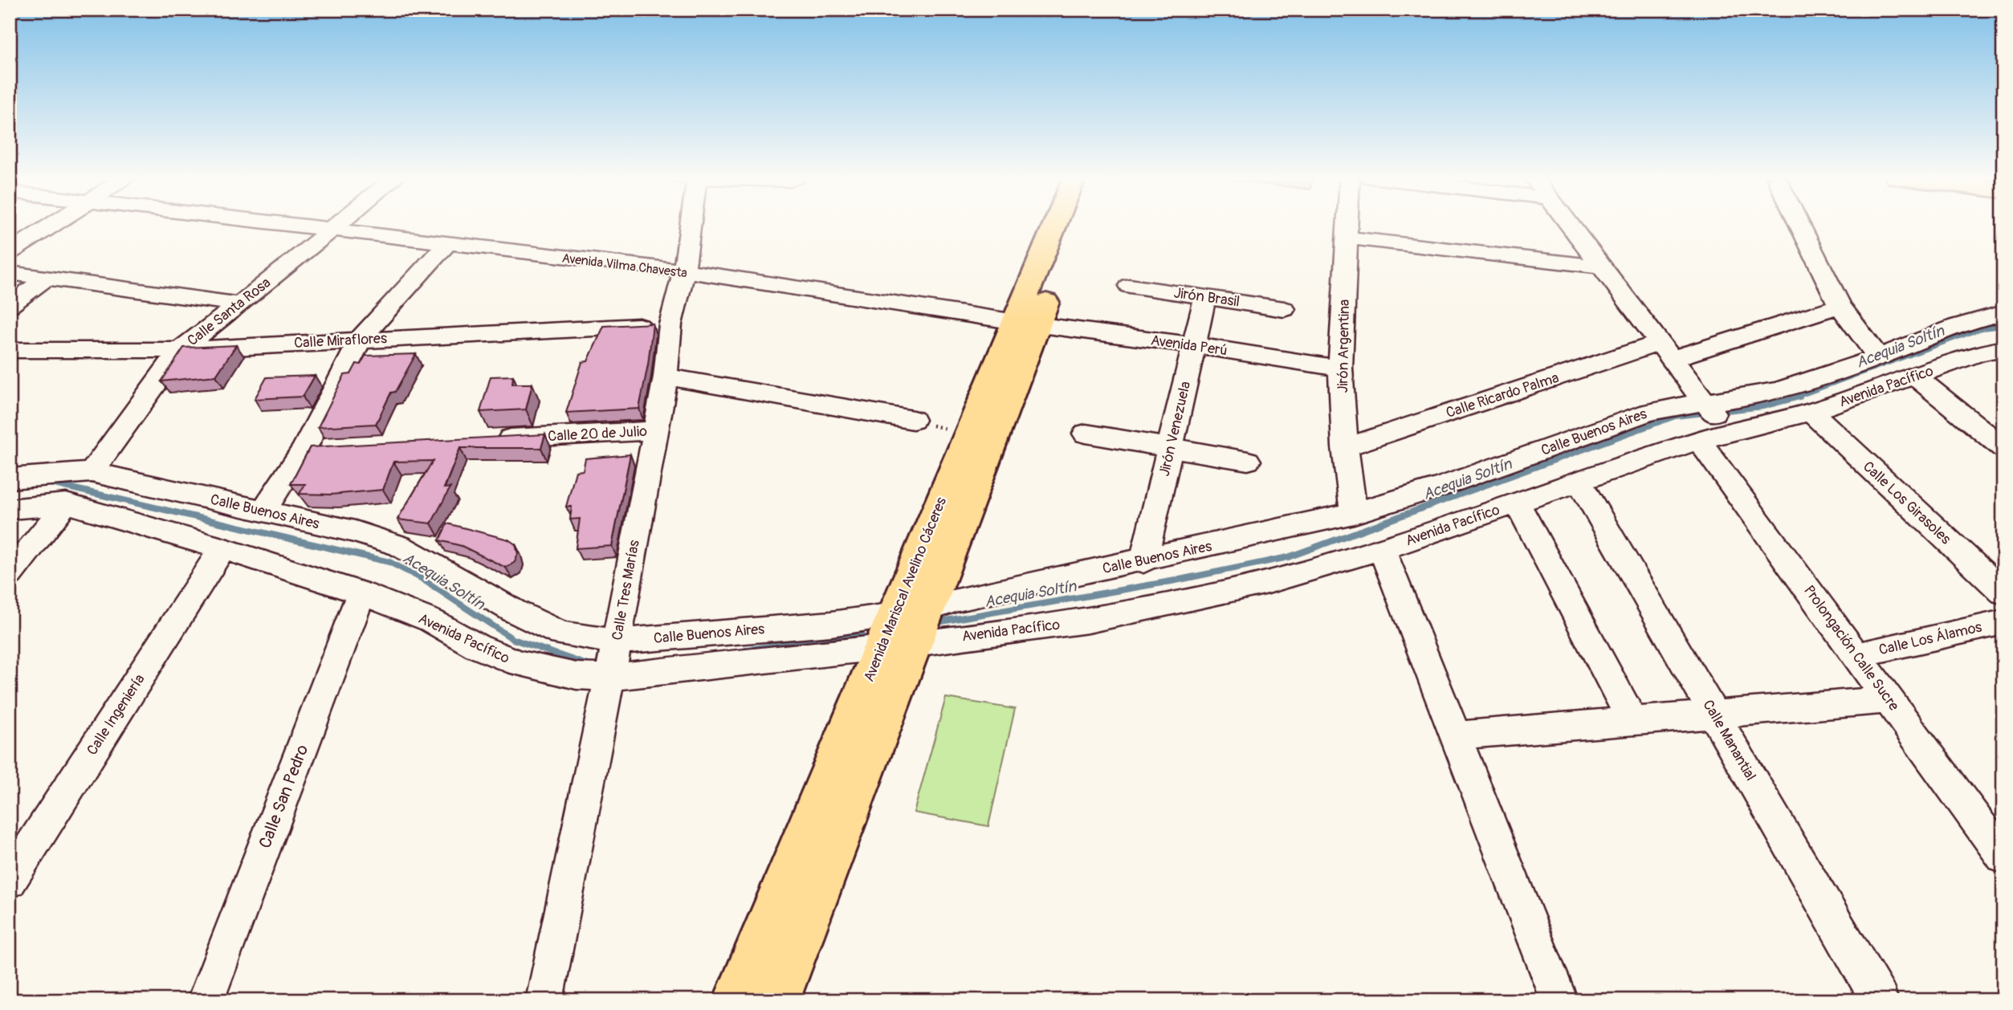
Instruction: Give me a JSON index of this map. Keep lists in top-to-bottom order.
{
  "streets": {
    "main road": ["Avenida Mariscal Avelino Cáceres"],
    "street": [
      "Avenida Vilma Chavesta",
      "Jirón Brasil",
      "Calle Santa Rosa",
      "Calle Miraflores",
      "Avenida Perú",
      "Jirón Argentina",
      "Avenida Pacífico",
      "Calle Ricardo Palma",
      "Jirón Venezuela",
      "Calle Buenos Aires",
      "Calle 20 de Julio",
      "Calle Los Girasoles",
      "Calle Tres Marías",
      "Calle Los Álamos",
      "Prolongación Calle Sucre",
      "Calle Ingeniería",
      "Calle Manantial",
      "Calle San Pedro"
    ]
  },
  "crossings": [
    ["Avenida Vilma Chavesta", "Calle Santa Rosa"],
    ["Avenida Vilma Chavesta", "Avenida Perú"],
    ["Avenida Vilma Chavesta", "Avenida Mariscal Avelino Cáceres"],
    ["Avenida Vilma Chavesta", "Calle Tres Marías"],
    ["Jirón Brasil", "Jirón Venezuela"],
    ["Calle Santa Rosa", "Calle Miraflores"],
    ["Calle Santa Rosa", "Calle Buenos Aires"],
    ["Calle Miraflores", "Calle Tres Marías"],
    ["Avenida Perú", "Jirón Argentina"],
    ["Avenida Perú", "Jirón Venezuela"],
    ["Avenida Perú", "Avenida Mariscal Avelino Cáceres"],
    ["Jirón Argentina", "Calle Ricardo Palma"],
    ["Jirón Argentina", "Calle Buenos Aires"],
    ["Avenida Pacífico", "Calle Buenos Aires"],
    ["Avenida Pacífico", "Calle Los Girasoles"],
    ["Avenida Pacífico", "Avenida Mariscal Avelino Cáceres"],
    ["Avenida Pacífico", "Calle Tres Marías"],
    ["Avenida Pacífico", "Prolongación Calle Sucre"],
    ["Avenida Pacífico", "Calle Ingeniería"],
    ["Avenida Pacífico", "Calle Manantial"],
    ["Avenida Pacífico", "Calle San Pedro"],
    ["Calle Ricardo Palma", "Prolongación Calle Sucre"],
    ["Jirón Venezuela", "Calle Buenos Aires"],
    ["Calle Buenos Aires", "Avenida Mariscal Avelino Cáceres"],
    ["Calle Buenos Aires", "Calle Tres Marías"],
    ["Calle Buenos Aires", "Prolongación Calle Sucre"],
    ["Calle 20 de Julio", "Calle Tres Marías"],
    ["Calle Los Álamos", "Prolongación Calle Sucre"]
  ],
  "water": ["Acequia Soltín"]
}
